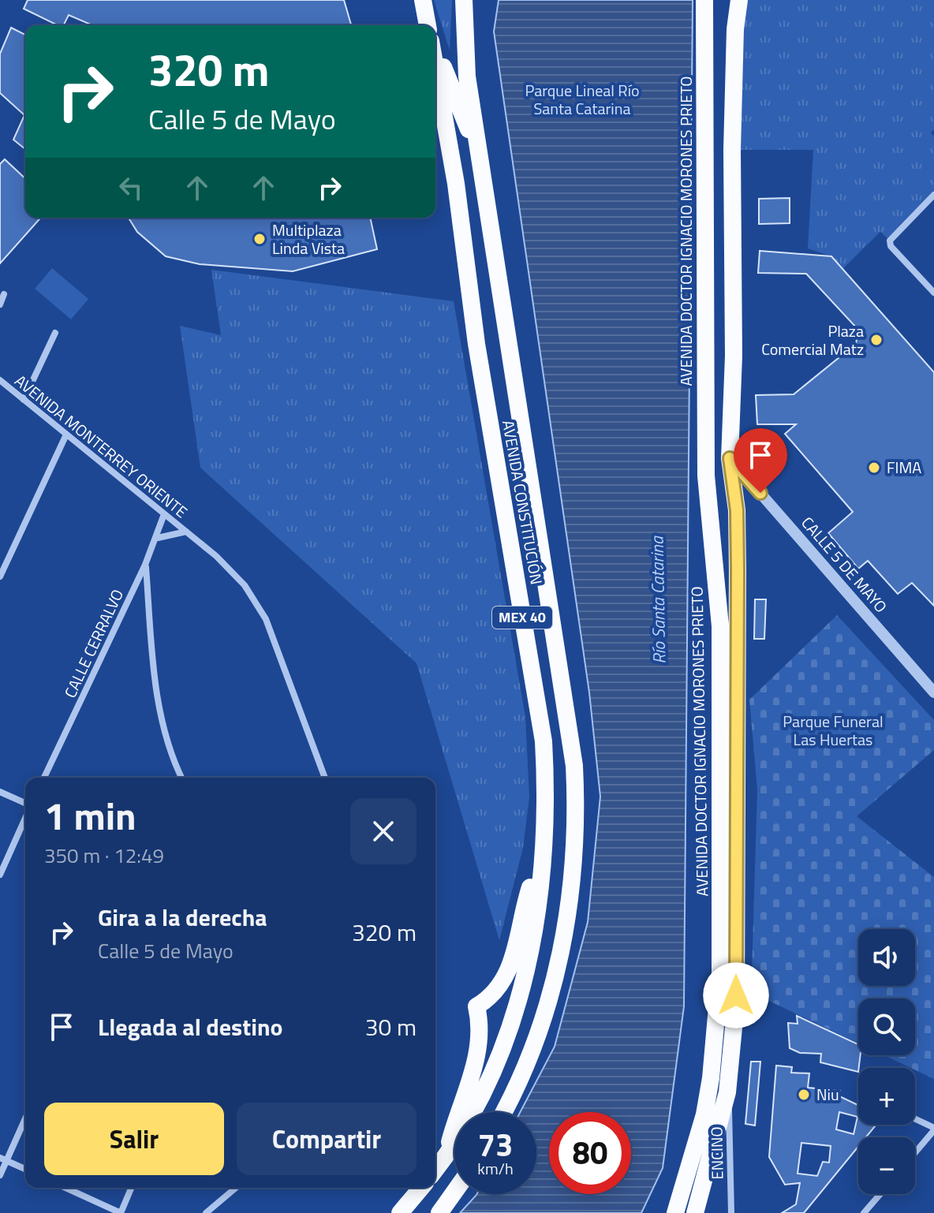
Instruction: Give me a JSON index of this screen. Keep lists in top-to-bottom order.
{
  "streets": {
    "highway": ["AVENIDA DOCTOR IGNACIO MORONES PRIETO", "AVENIDA CONSTITUCIÓN", "MEX 40"],
    "street": [
      "AVENIDA MONTERREY ORIENTE",
      "CALLE 5 DE MAYO",
      "CALLE CERRALVO",
      "ENCINO"
    ]
  },
  "crossings": [
    ["AVENIDA MONTERREY ORIENTE", "CALLE CERRALVO"]
  ],
  "water": ["Río Santa Catarina"],
  "parks": ["Parque Lineal Río Santa Catarina", "Parque Funeral Las Huertas"],
  "places": [
    "Multiplaza Linda Vista",
    "Plaza Comercial Matz",
    "FIMA",
    "Niu"
  ],
  "page": {
    "turn": ["320 m", "Calle 5 de Mayo"],
    "heading": ["1 min", "350 m · 12:49"],
    "list": [
      {
        "name": "Gira a la derecha",
        "note": "Calle 5 de Mayo",
        "value": "320 m"
      },
      {
        "name": "Llegada al destino",
        "value": "30 m"
      }
    ],
    "map_buttons": ["+", "−"],
    "buttons": ["Salir", "Compartir"],
    "speed": "73 km/h",
    "limit": "80"
  }
}
